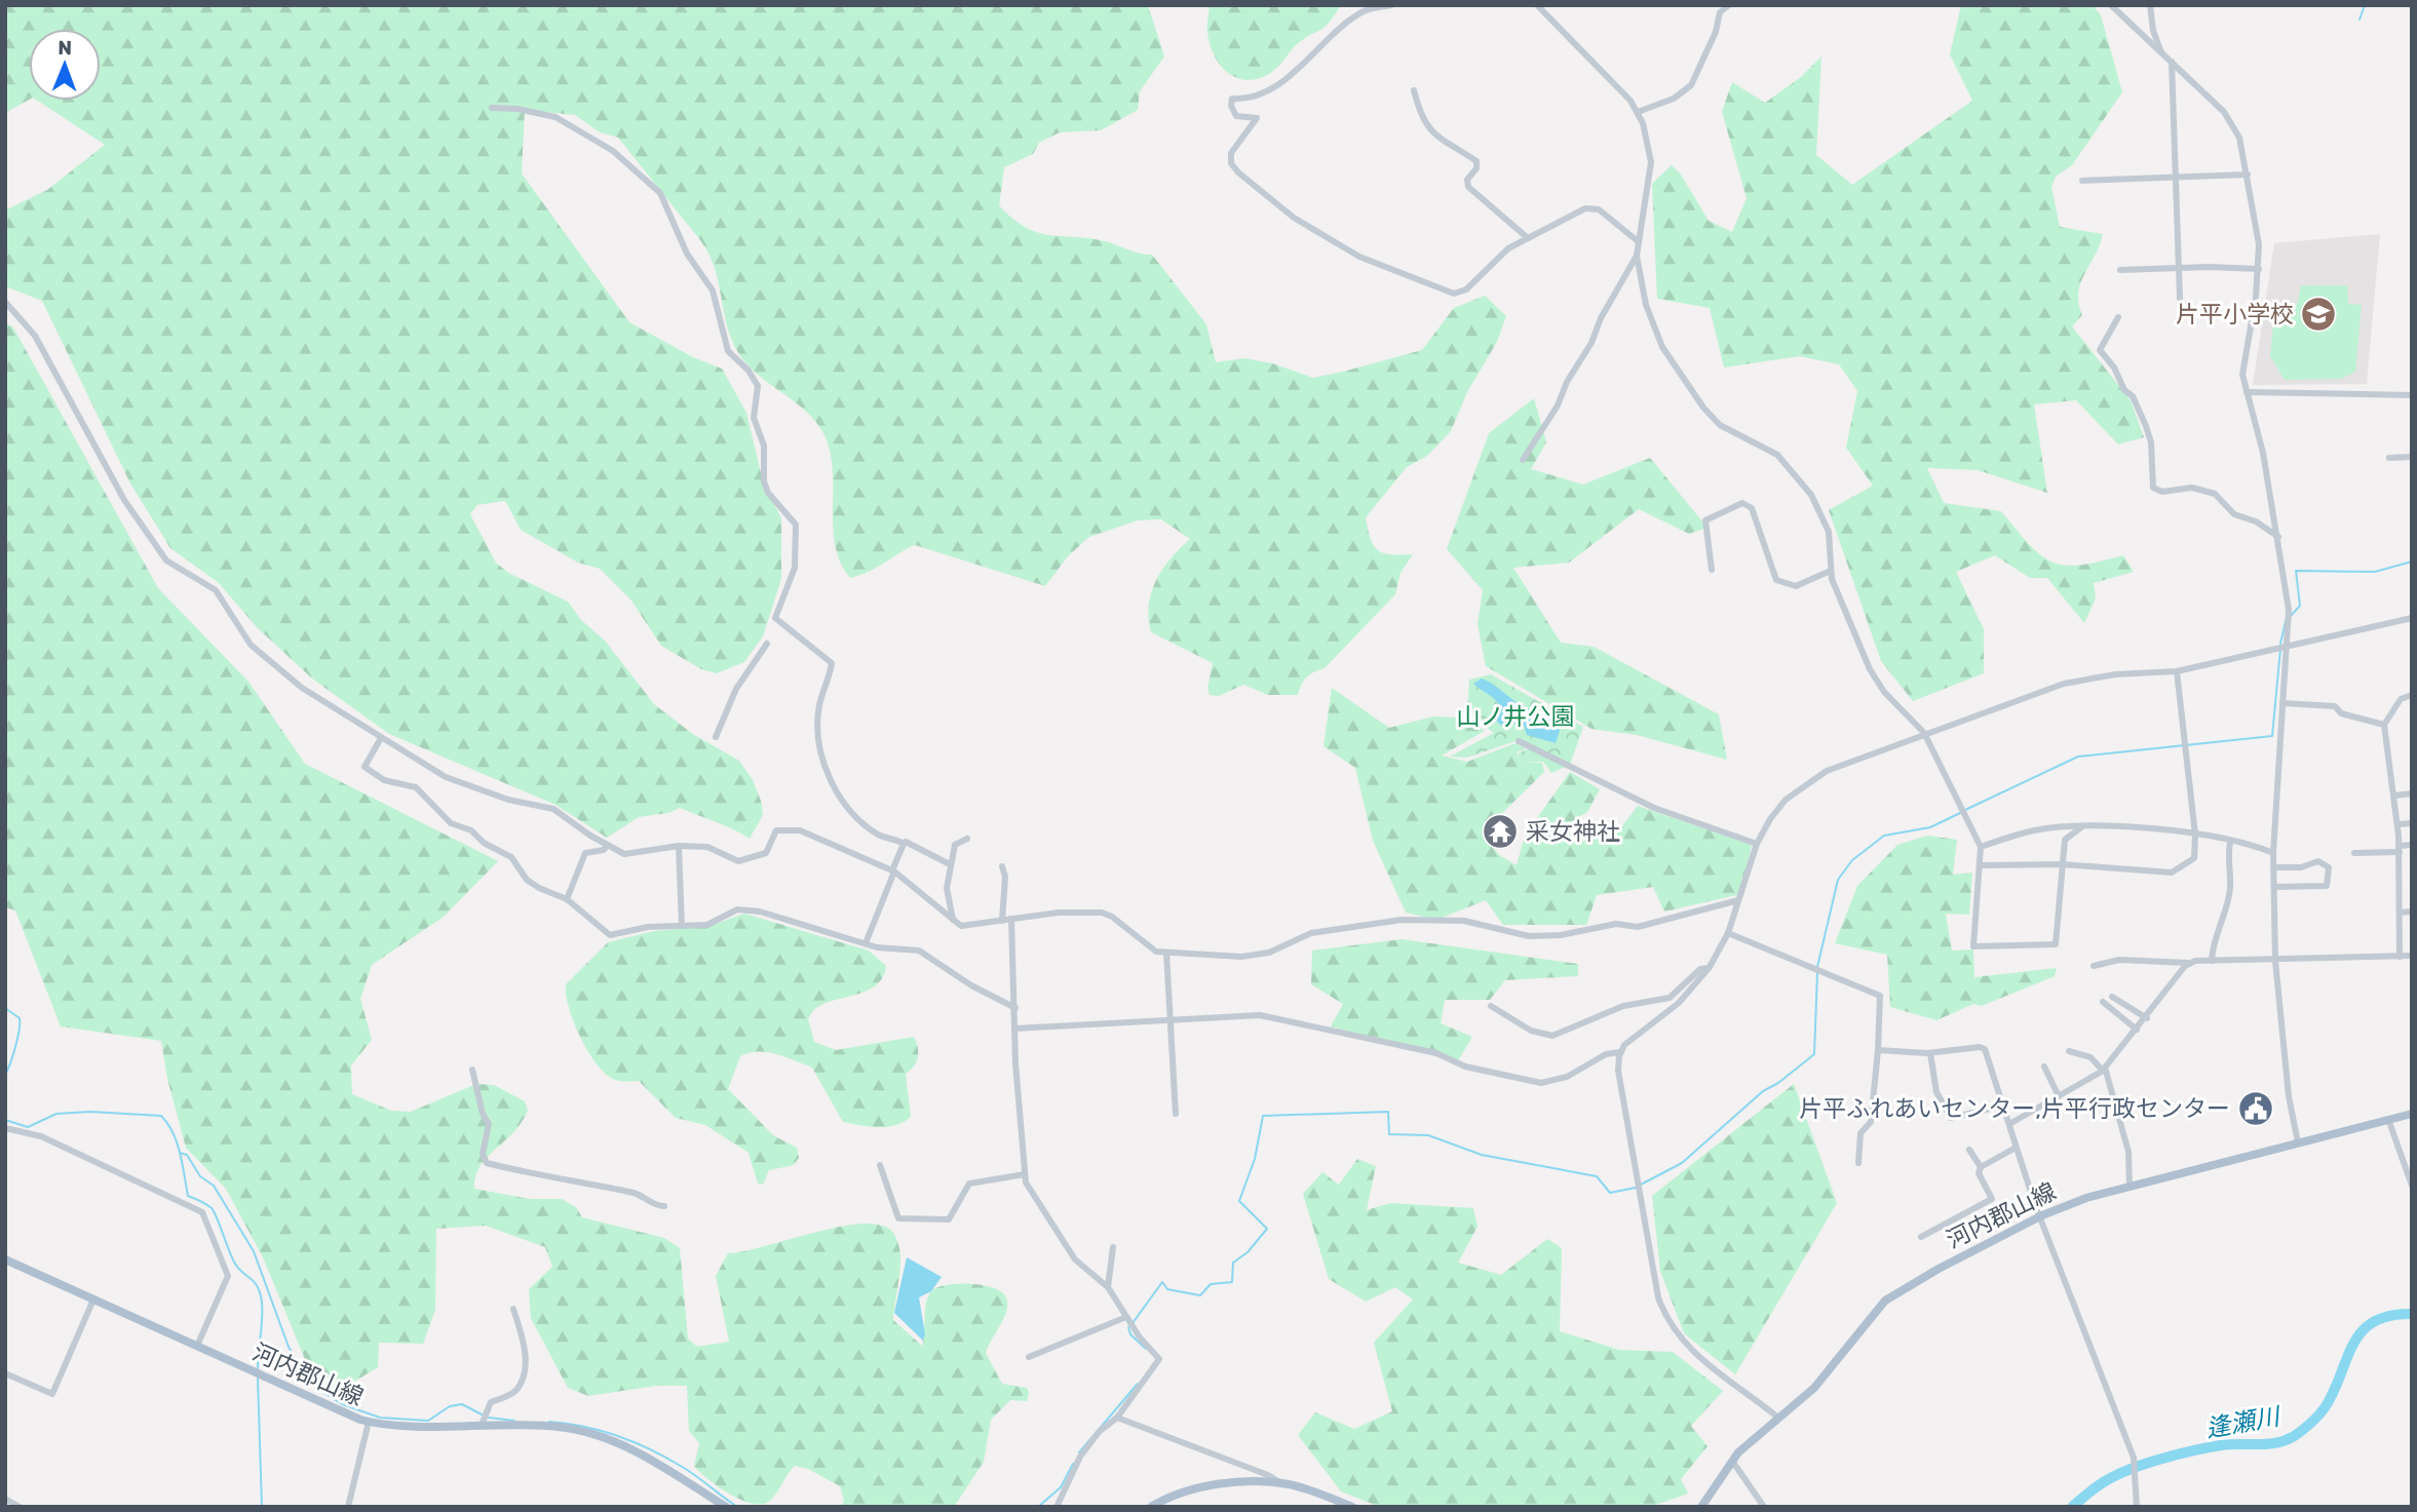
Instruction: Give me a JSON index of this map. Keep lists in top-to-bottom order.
{
  "streets": {
    "main road": ["河内郡山線"]
  },
  "water": ["逢瀬川"],
  "parks": ["山ノ井公園"],
  "places": {
    "school or university": ["片平小学校"],
    "temple": ["采女神社"],
    "public building": ["片平ふれあいセンター,片平行政センター"]
  },
  "north": "top"
}
